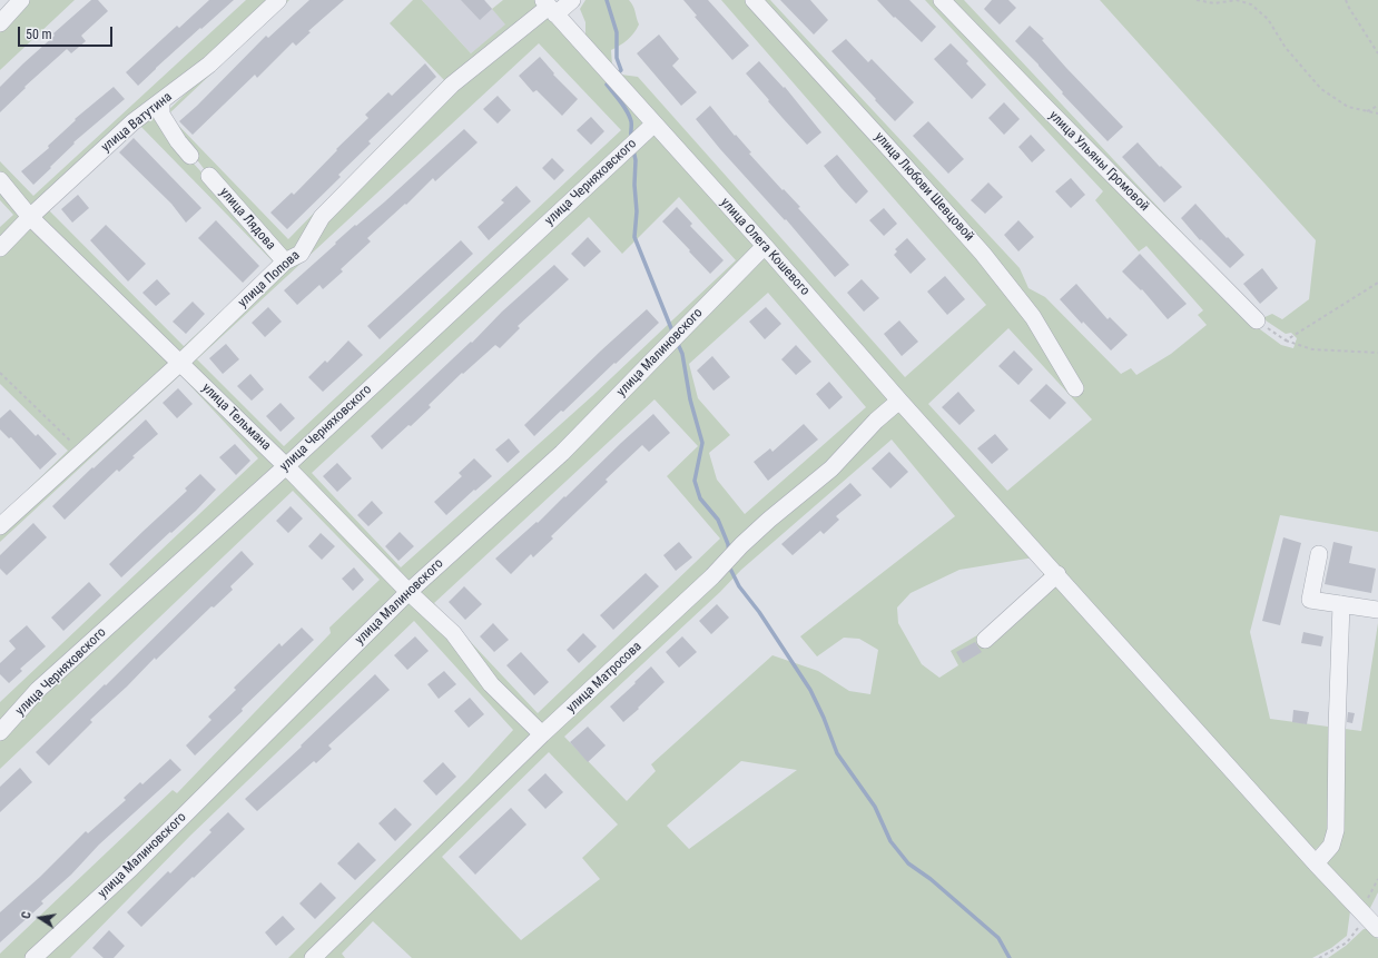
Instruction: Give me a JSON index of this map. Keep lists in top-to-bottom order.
{
  "streets": {
    "street": [
      "улица Ватутина",
      "улица Ульяны Громовой",
      "улица Черняховского",
      "улица Любови Шевцовой",
      "улица Лядова",
      "улица Олега Кошевого",
      "улица Попова",
      "улица Малиновского",
      "улица Тельмана",
      "улица Матросова"
    ]
  },
  "crossings": [
    ["улица Ватутина", "улица Тельмана"],
    ["улица Черняховского", "улица Олега Кошевого"],
    ["улица Черняховского", "улица Тельмана"],
    ["улица Лядова", "улица Попова"],
    ["улица Олега Кошевого", "улица Попова"],
    ["улица Олега Кошевого", "улица Малиновского"],
    ["улица Олега Кошевого", "улица Матросова"],
    ["улица Попова", "улица Тельмана"],
    ["улица Малиновского", "улица Тельмана"],
    ["улица Тельмана", "улица Матросова"]
  ],
  "scale_bar": "50 m",
  "north": "left"
}
